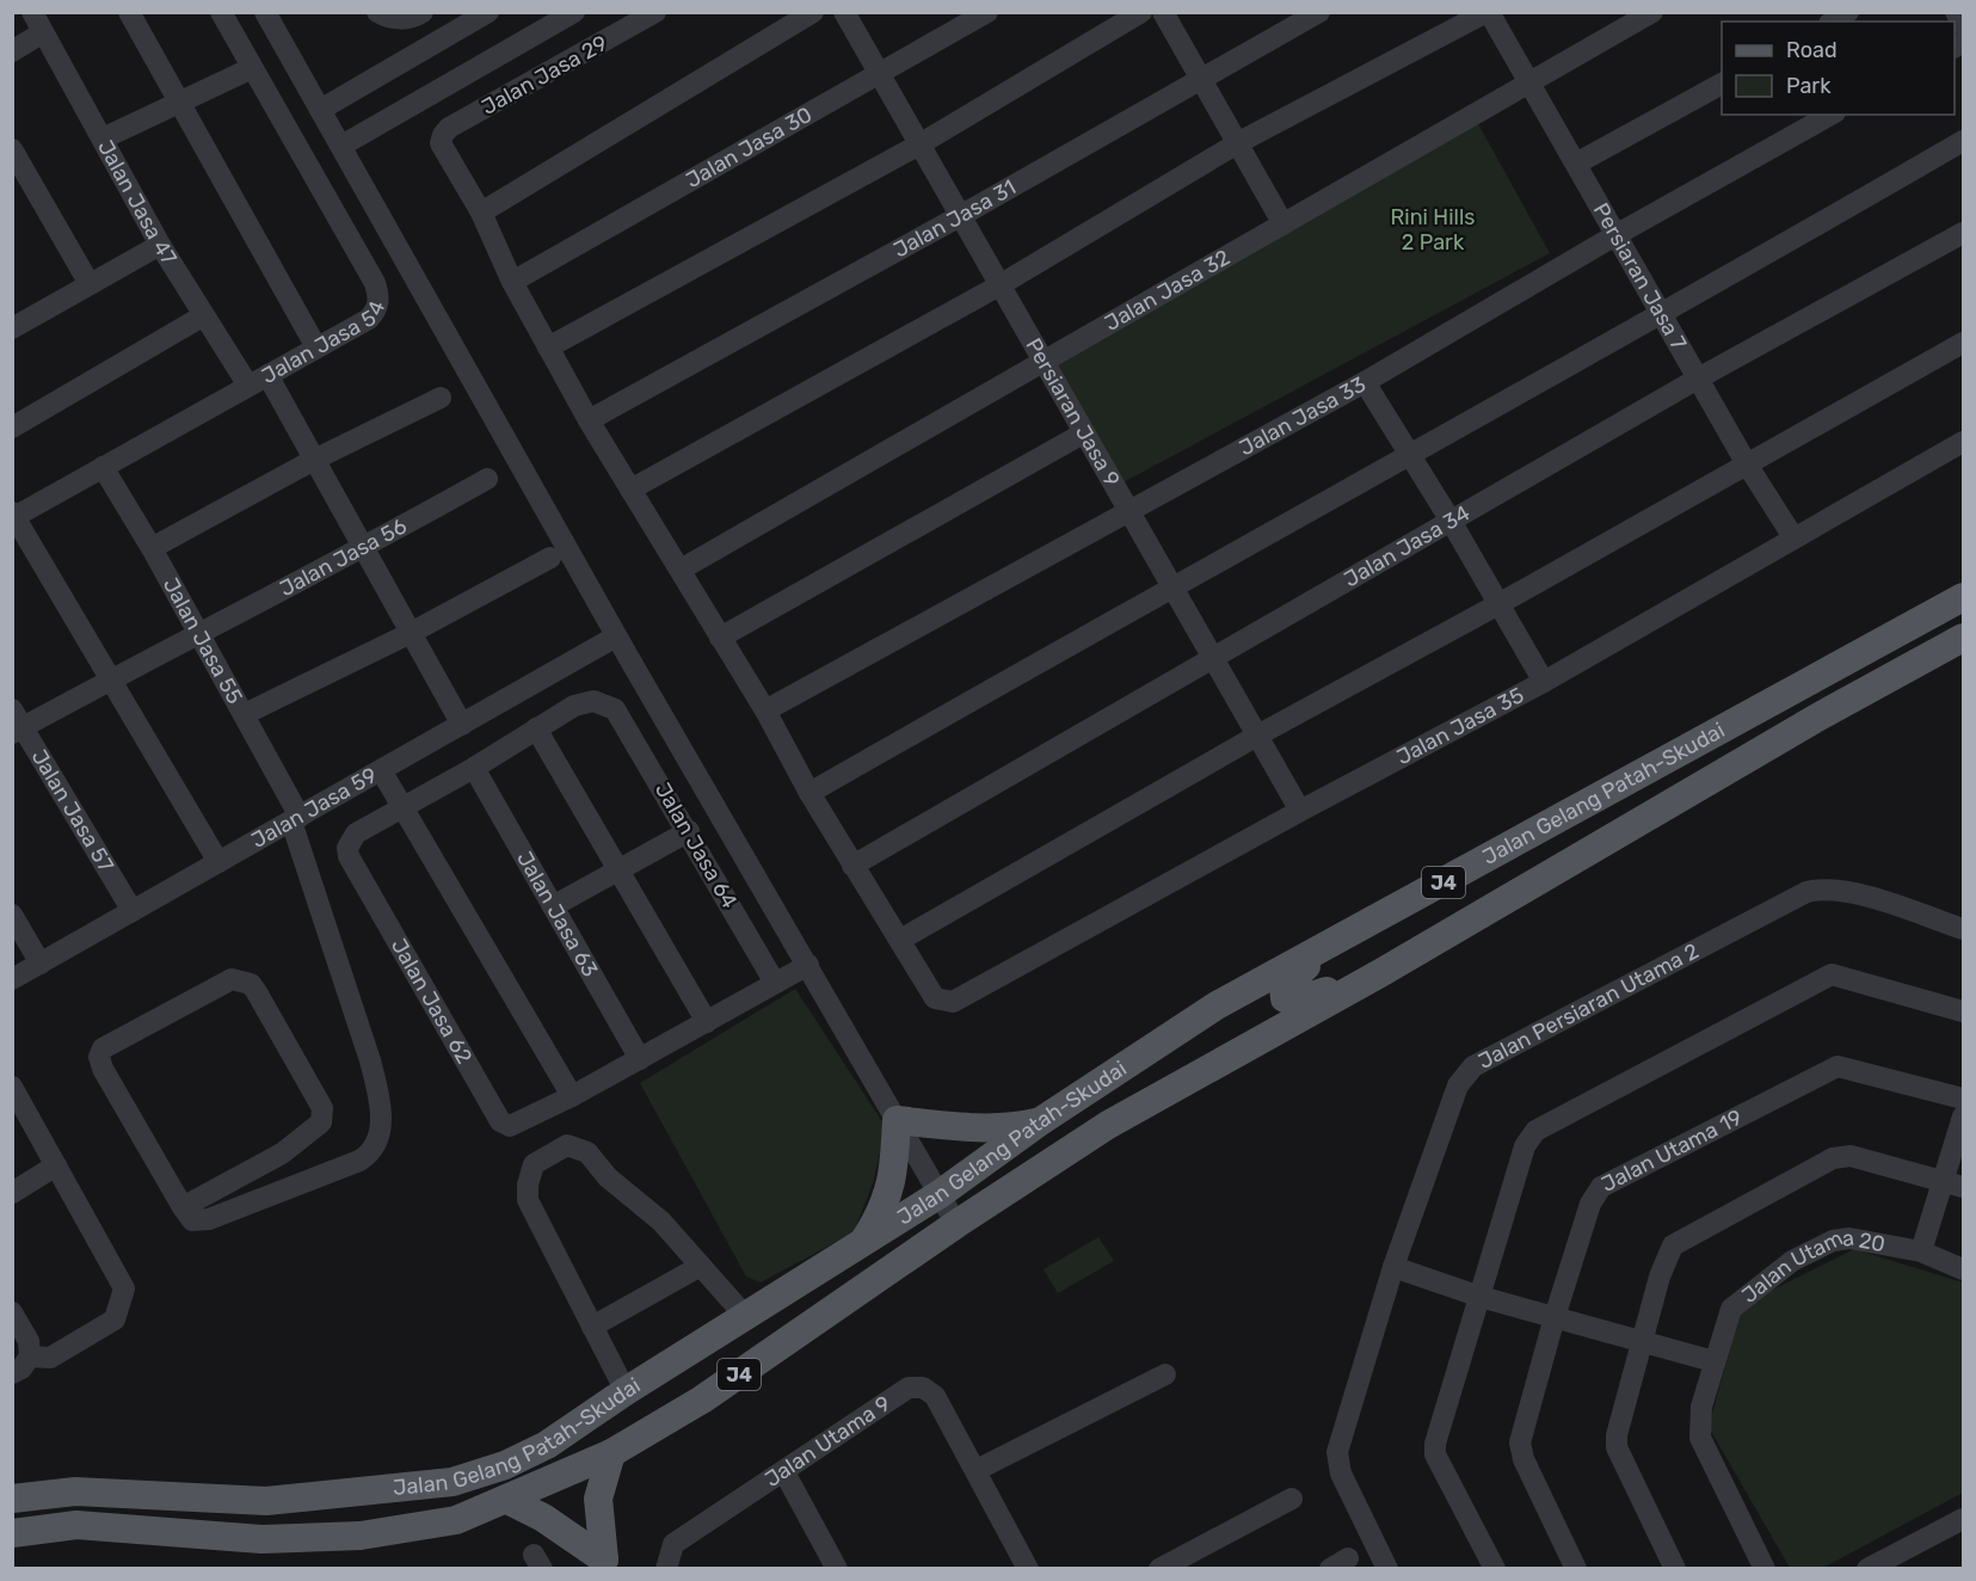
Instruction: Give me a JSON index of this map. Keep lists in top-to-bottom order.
{
  "streets": {
    "main road": ["Jalan Gelang Patah-Skudai", "J4"],
    "street": [
      "Jalan Jasa 29",
      "Jalan Jasa 30",
      "Jalan Jasa 47",
      "Jalan Jasa 31",
      "Persiaran Jasa 7",
      "Jalan Jasa 32",
      "Jalan Jasa 54",
      "Persiaran Jasa 9",
      "Jalan Jasa 33",
      "Jalan Jasa 34",
      "Jalan Jasa 56",
      "Jalan Jasa 55",
      "Jalan Jasa 35",
      "Jalan Jasa 59",
      "Jalan Jasa 57",
      "Jalan Jasa 64",
      "Jalan Jasa 63",
      "Jalan Jasa 62",
      "Jalan Persiaran Utama 2",
      "Jalan Utama 19",
      "Jalan Utama 20",
      "Jalan Utama 9"
    ]
  },
  "crossings": [
    ["Jalan Jasa 30", "Persiaran Jasa 9"],
    ["Jalan Jasa 47", "Jalan Jasa 54"],
    ["Jalan Jasa 31", "Persiaran Jasa 9"],
    ["Persiaran Jasa 7", "Jalan Jasa 32"],
    ["Persiaran Jasa 7", "Jalan Jasa 33"],
    ["Persiaran Jasa 7", "Jalan Jasa 34"],
    ["Persiaran Jasa 7", "Jalan Jasa 35"],
    ["Jalan Jasa 32", "Persiaran Jasa 9"],
    ["Jalan Jasa 54", "Jalan Jasa 55"],
    ["Persiaran Jasa 9", "Jalan Jasa 33"],
    ["Persiaran Jasa 9", "Jalan Jasa 34"],
    ["Persiaran Jasa 9", "Jalan Jasa 35"],
    ["Jalan Jasa 56", "Jalan Jasa 55"],
    ["Jalan Jasa 56", "Jalan Jasa 57"],
    ["Jalan Jasa 55", "Jalan Jasa 59"],
    ["Jalan Jasa 59", "Jalan Jasa 57"],
    ["Jalan Jasa 64", "Jalan Jasa 62"],
    ["Jalan Jasa 63", "Jalan Jasa 62"]
  ],
  "parks": ["Rini Hills 2 Park"],
  "legend": ["Road", "Park"]
}
